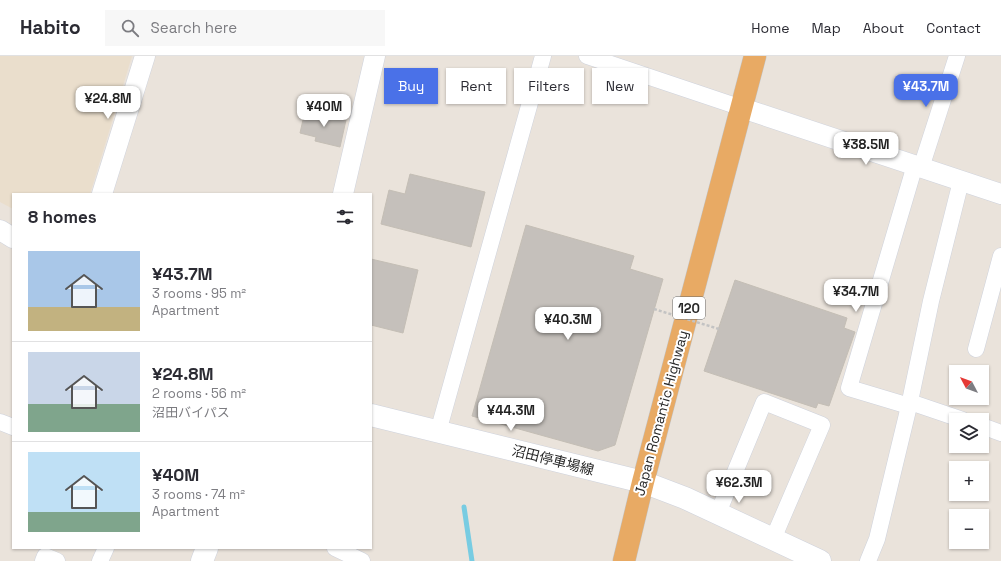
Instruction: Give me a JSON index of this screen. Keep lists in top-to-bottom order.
{
  "streets": {
    "highway": ["120", "Japan Romantic Highway"],
    "main road": ["沼田停車場線"]
  },
  "crossings": [
    ["Japan Romantic Highway", "沼田停車場線"]
  ],
  "north": "top left",
  "page": {
    "header": "Habito",
    "search": "Search here",
    "nav": [
      "Home",
      "Map",
      "About",
      "Contact"
    ],
    "chip": [
      "Buy",
      "Rent",
      "Filters",
      "New"
    ],
    "price": [
      "¥43.7M",
      "¥24.8M",
      "¥40M",
      "¥38.5M",
      "¥34.7M",
      "¥40.3M",
      "¥44.3M",
      "¥62.3M"
    ],
    "heading": "8 homes",
    "list": [
      {
        "name": "¥43.7M",
        "note": "3 rooms · 95 m² · Apartment"
      },
      {
        "name": "¥24.8M",
        "note": "2 rooms · 56 m² · 沼田バイパス"
      },
      {
        "name": "¥40M",
        "note": "3 rooms · 74 m² · Apartment"
      }
    ],
    "map_buttons": ["+", "−"]
  }
}
